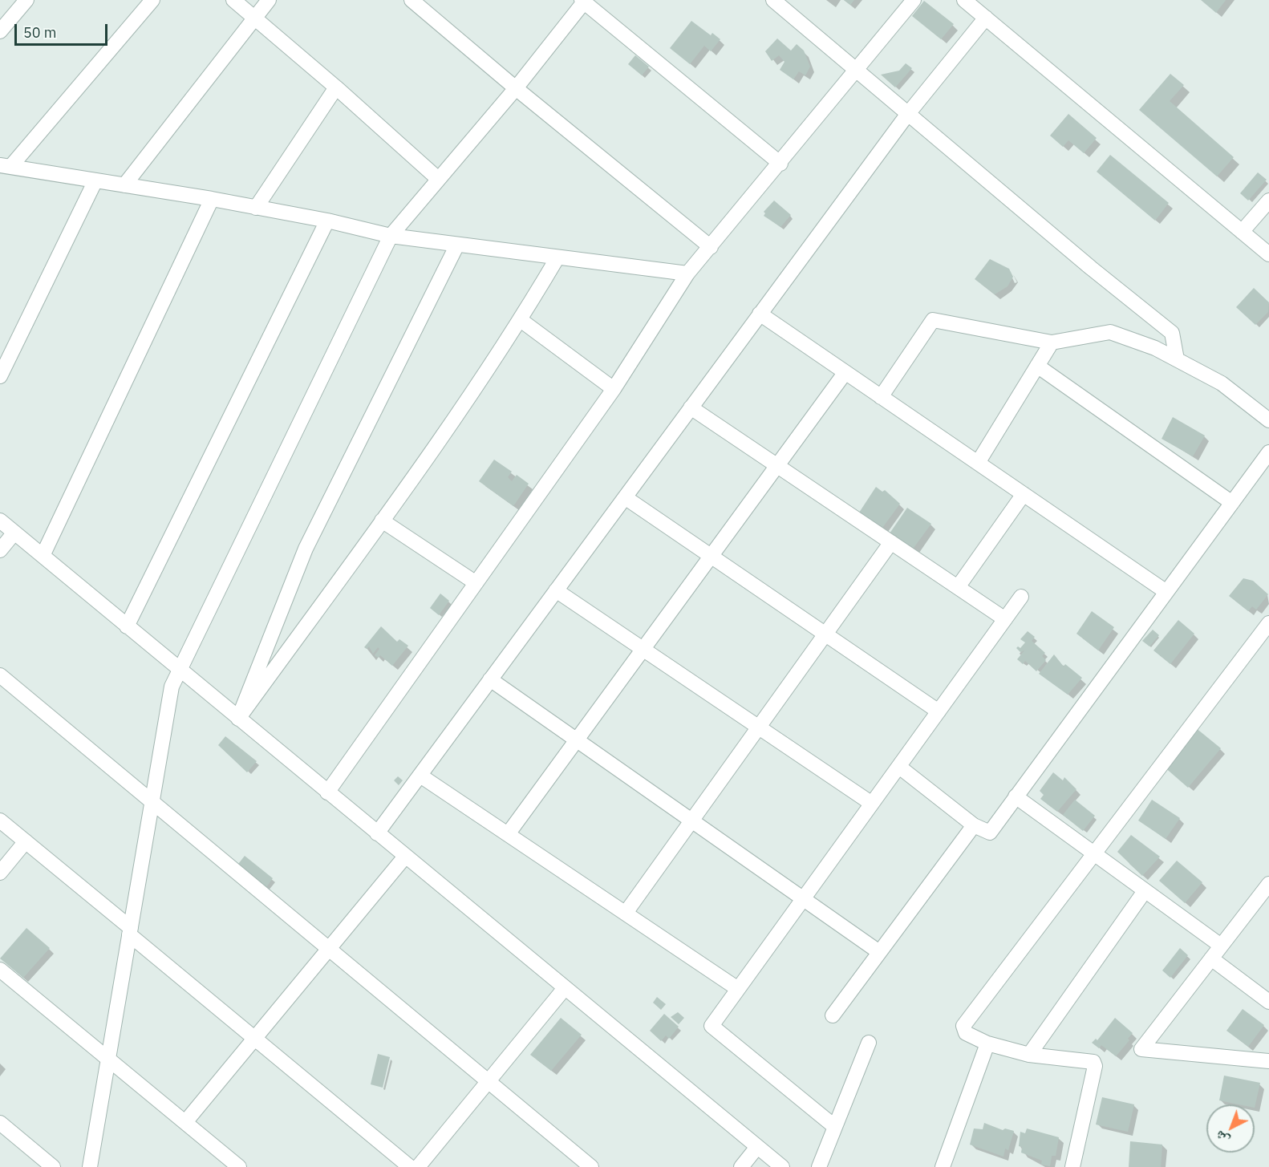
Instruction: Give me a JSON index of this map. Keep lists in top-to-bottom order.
{
  "scale_bar": "50 m",
  "north": "bottom left"
}
